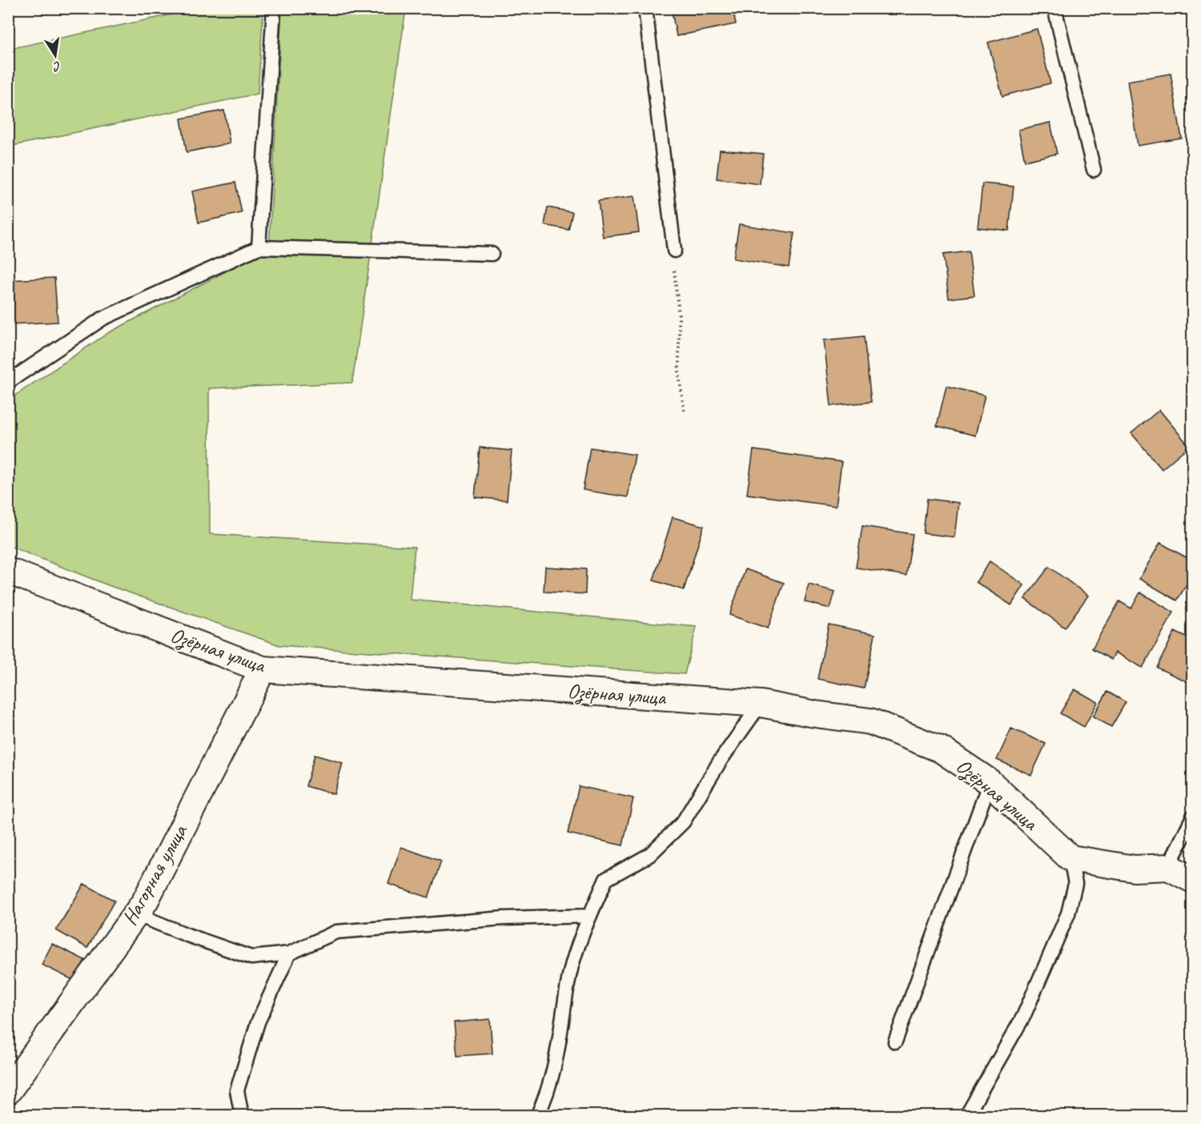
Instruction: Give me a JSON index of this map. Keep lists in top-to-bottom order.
{
  "streets": {
    "street": ["Озёрная улица", "Нагорная улица"]
  },
  "crossings": [
    ["Озёрная улица", "Нагорная улица"]
  ],
  "north": "bottom"
}
